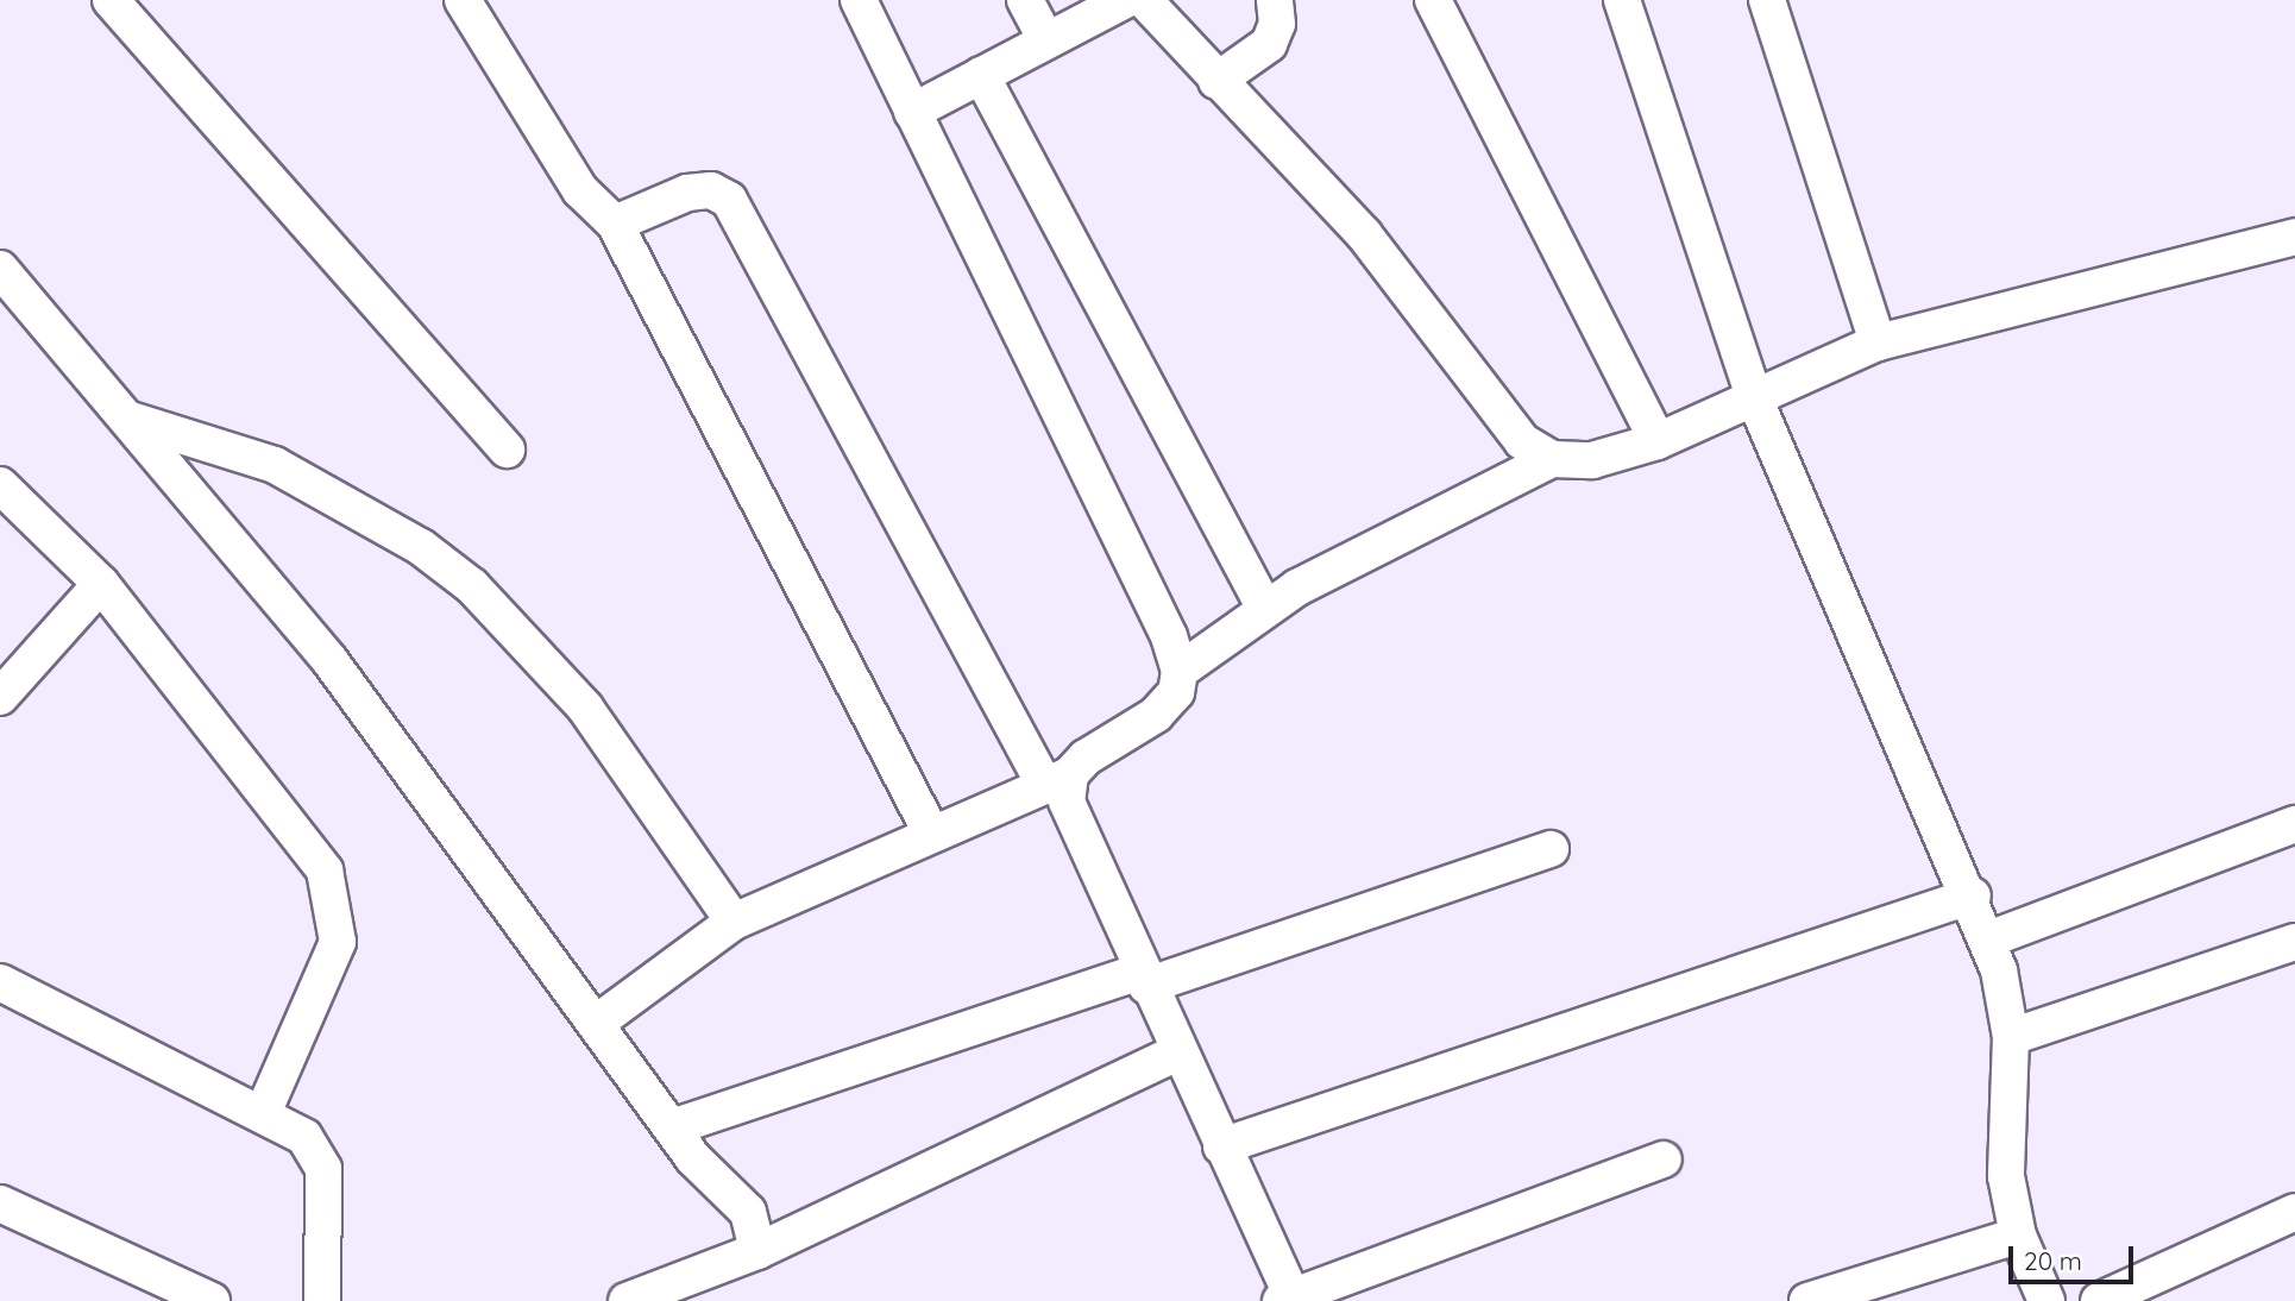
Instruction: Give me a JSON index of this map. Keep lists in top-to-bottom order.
{
  "scale_bar": "20 m"
}
